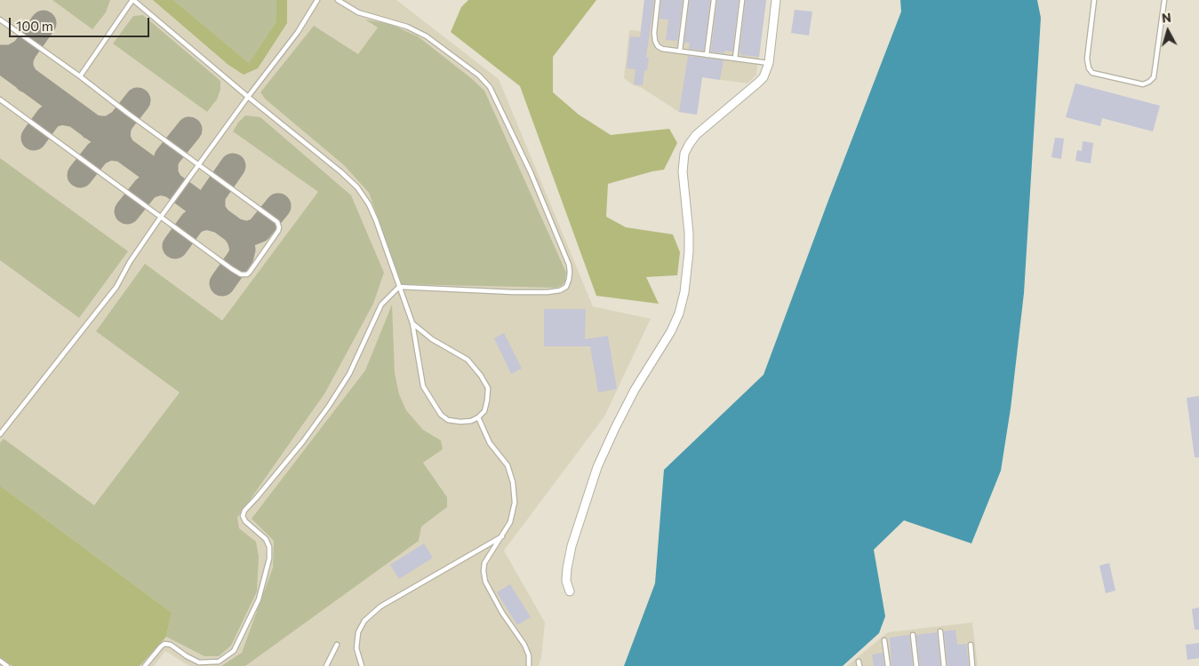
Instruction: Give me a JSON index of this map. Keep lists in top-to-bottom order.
{
  "scale_bar": "100 m",
  "north": "top"
}
